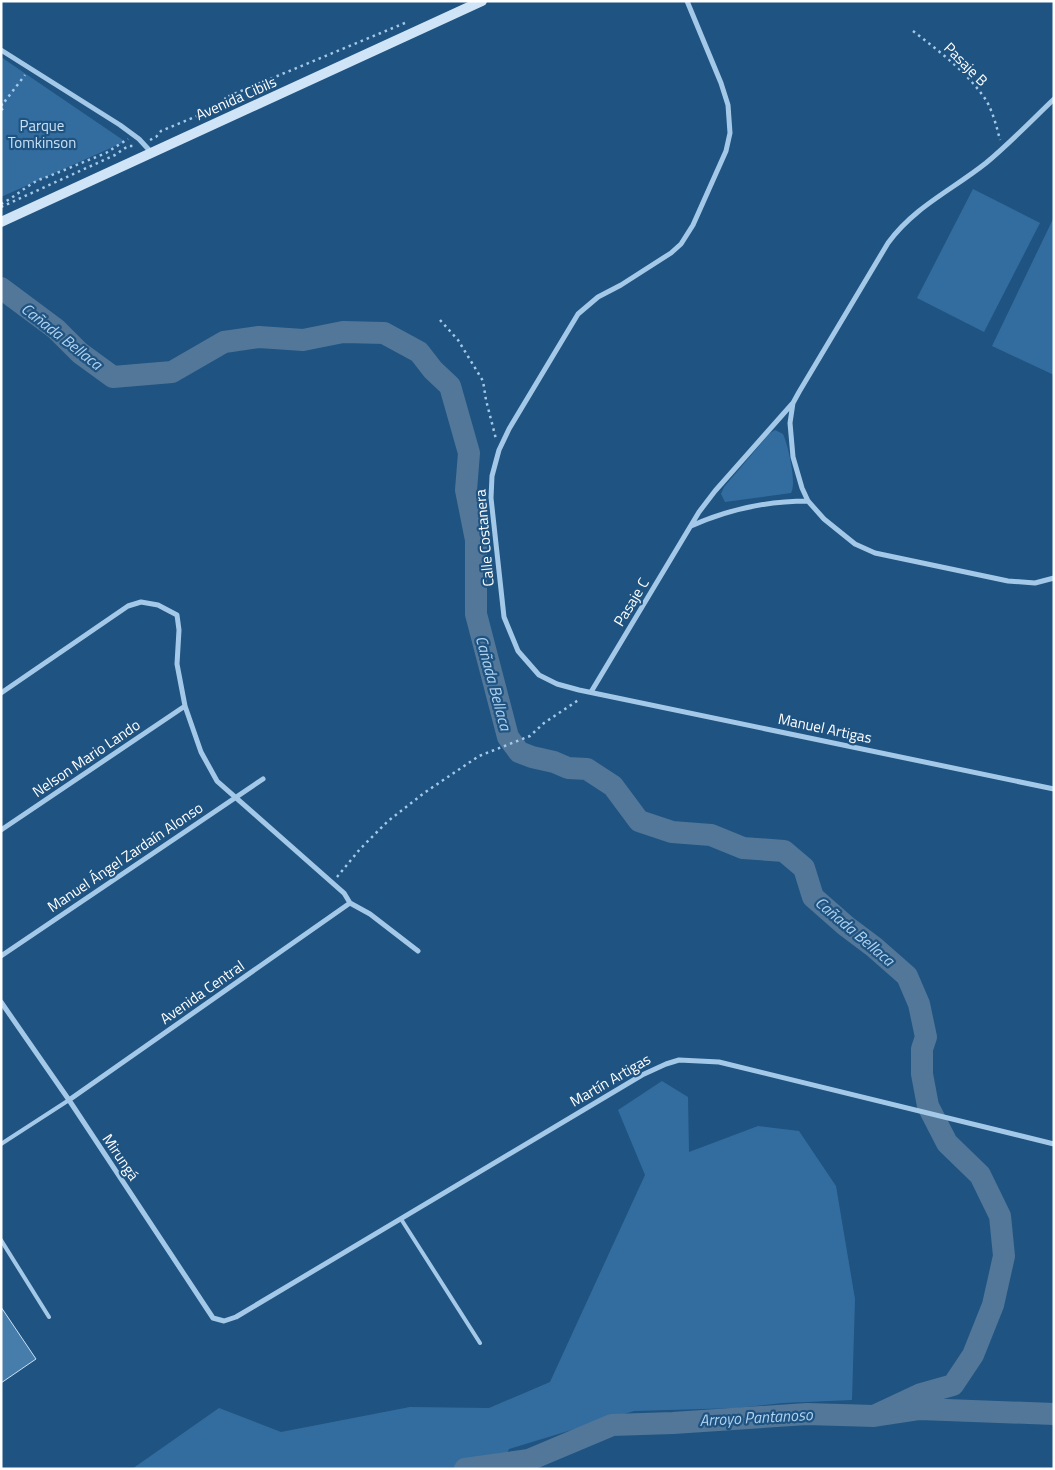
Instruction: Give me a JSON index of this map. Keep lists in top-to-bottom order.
{
  "streets": {
    "street": [
      "Avenida Cibils",
      "Calle Costanera",
      "Pasaje C",
      "Manuel Artigas",
      "Nelson Mario Lando",
      "Manuel Ángel Zardaín Alonso",
      "Avenida Central",
      "Martín Artigas",
      "Mirungá"
    ],
    "path": ["Pasaje B"]
  },
  "crossings": [
    ["Calle Costanera", "Pasaje C"],
    ["Calle Costanera", "Manuel Artigas"],
    ["Pasaje C", "Manuel Artigas"],
    ["Avenida Central", "Mirungá"],
    ["Martín Artigas", "Mirungá"]
  ],
  "water": ["Cañada Bellaca", "Arroyo Pantanoso"],
  "parks": ["Parque Tomkinson"]
}
